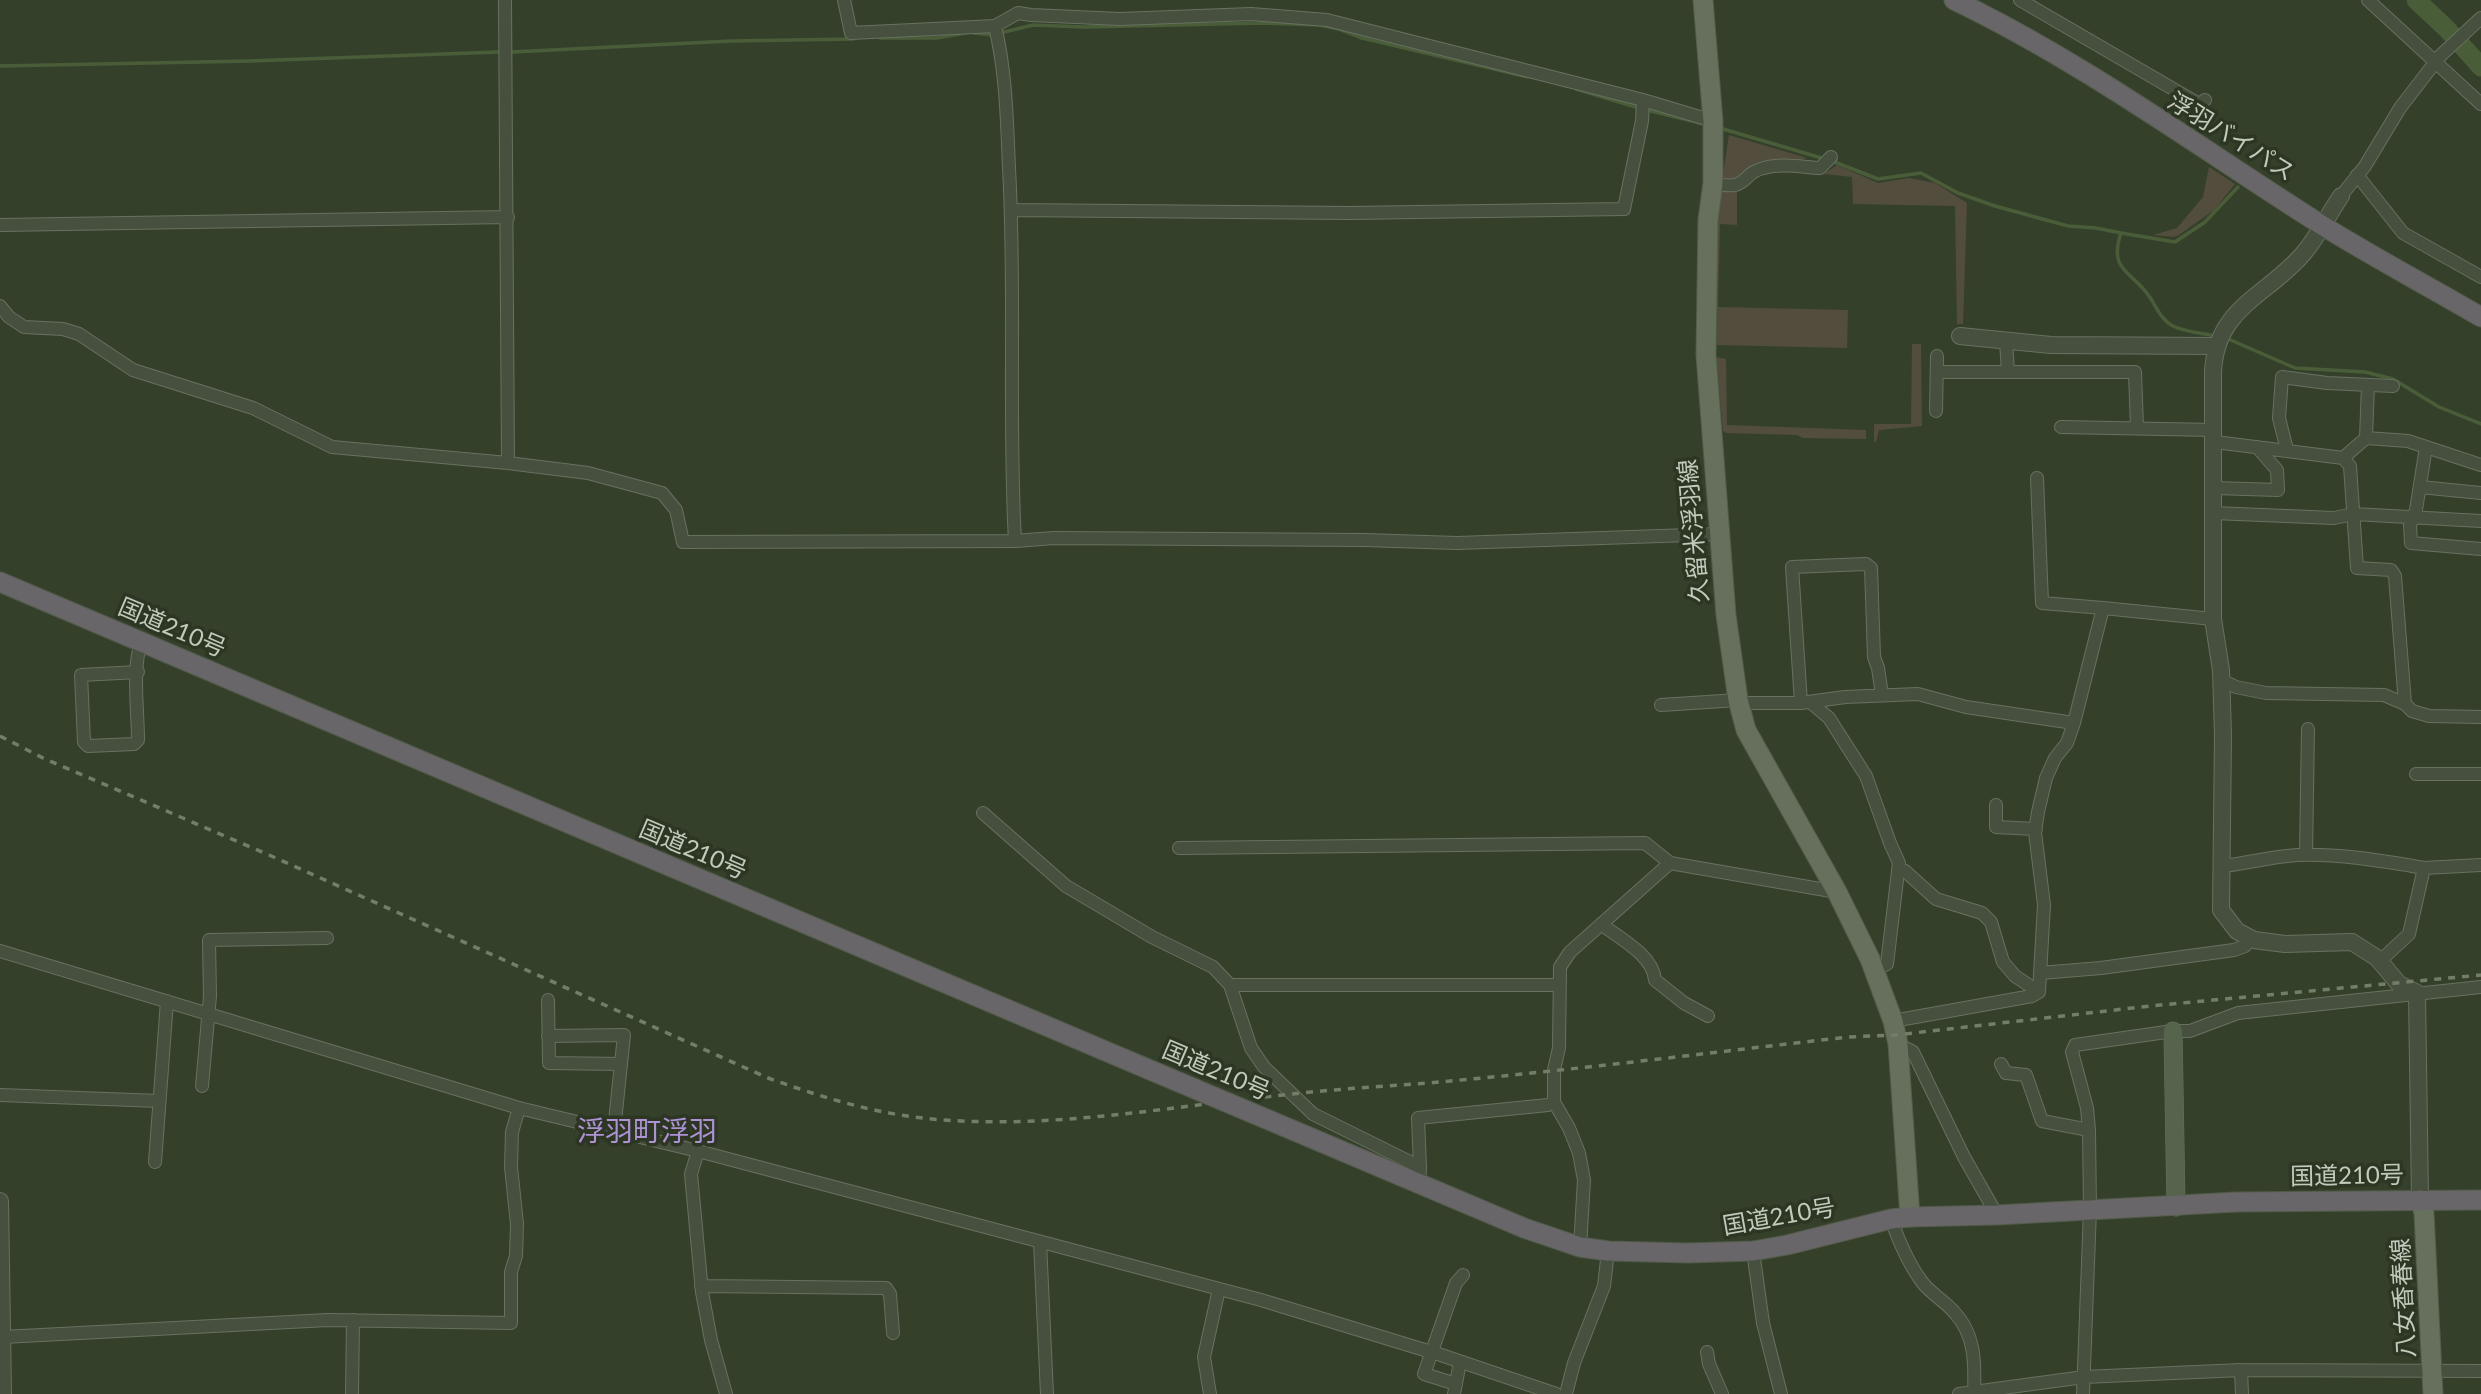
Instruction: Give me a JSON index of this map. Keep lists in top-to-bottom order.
{
  "streets": {
    "highway": ["浮羽バイパス", "国道210号"],
    "main road": ["久留米浮羽線", "八女香春線"]
  },
  "crossings": [
    ["久留米浮羽線", "国道210号"],
    ["国道210号", "八女香春線"]
  ],
  "districts": ["浮羽町浮羽"]
}
